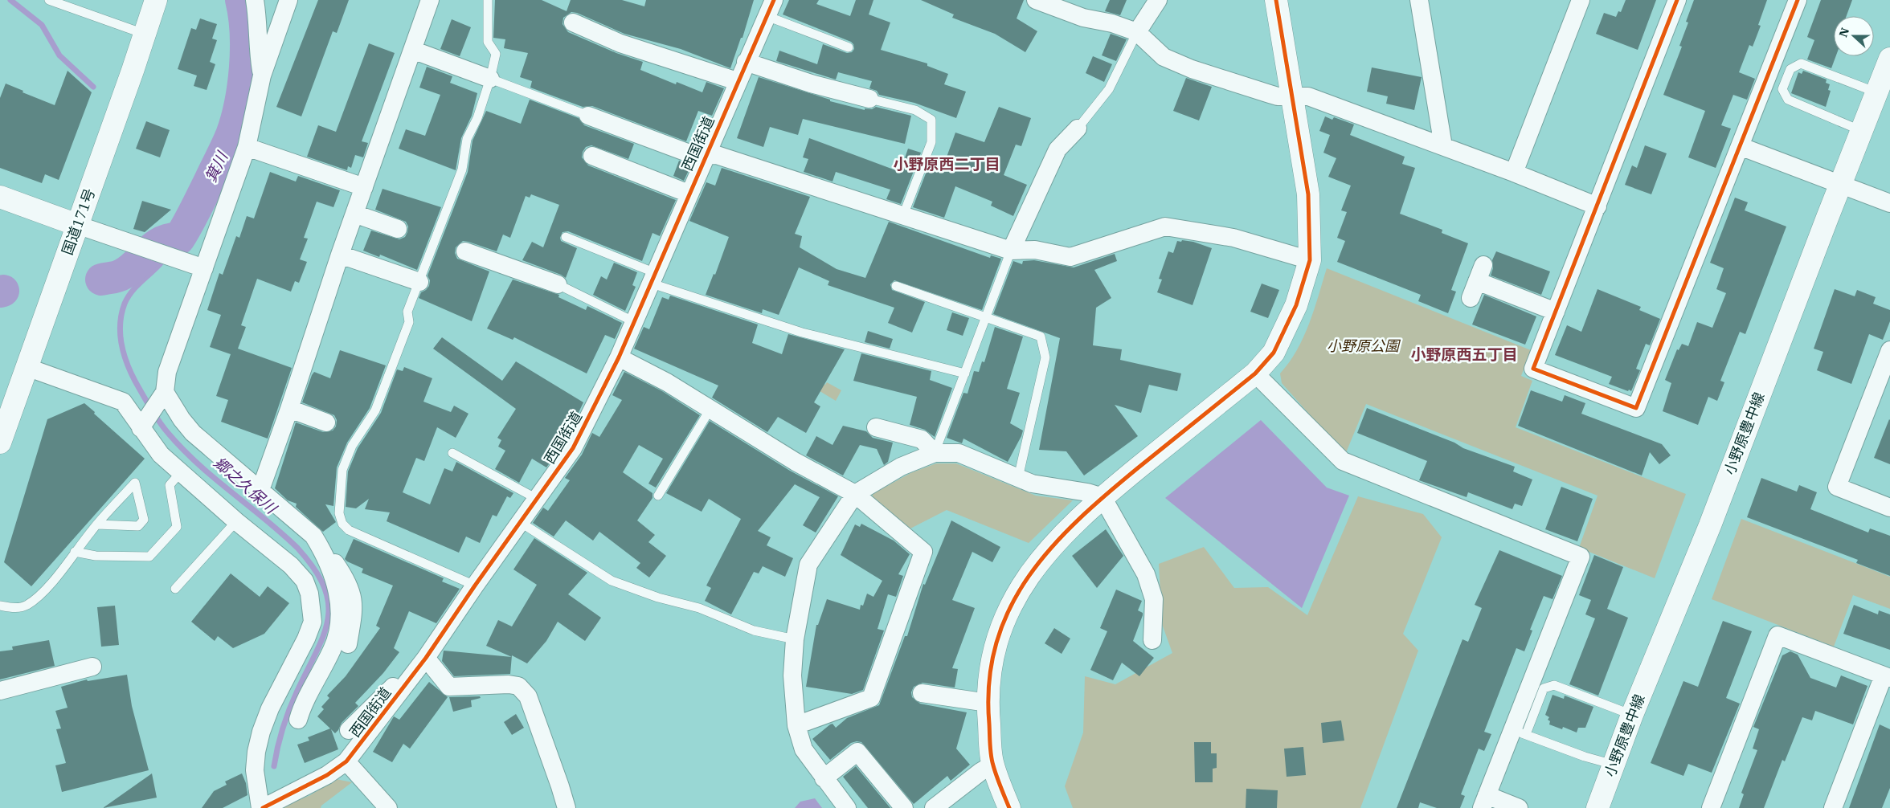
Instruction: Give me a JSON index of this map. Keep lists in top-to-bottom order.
{
  "streets": {
    "main road": ["国道171号", "小野原豊中線"],
    "street": ["西国街道"]
  },
  "districts": ["小野原西二丁目", "小野原西五丁目"],
  "water": ["箕川", "郷之久保川"],
  "parks": ["小野原公園"],
  "north": "left"
}
